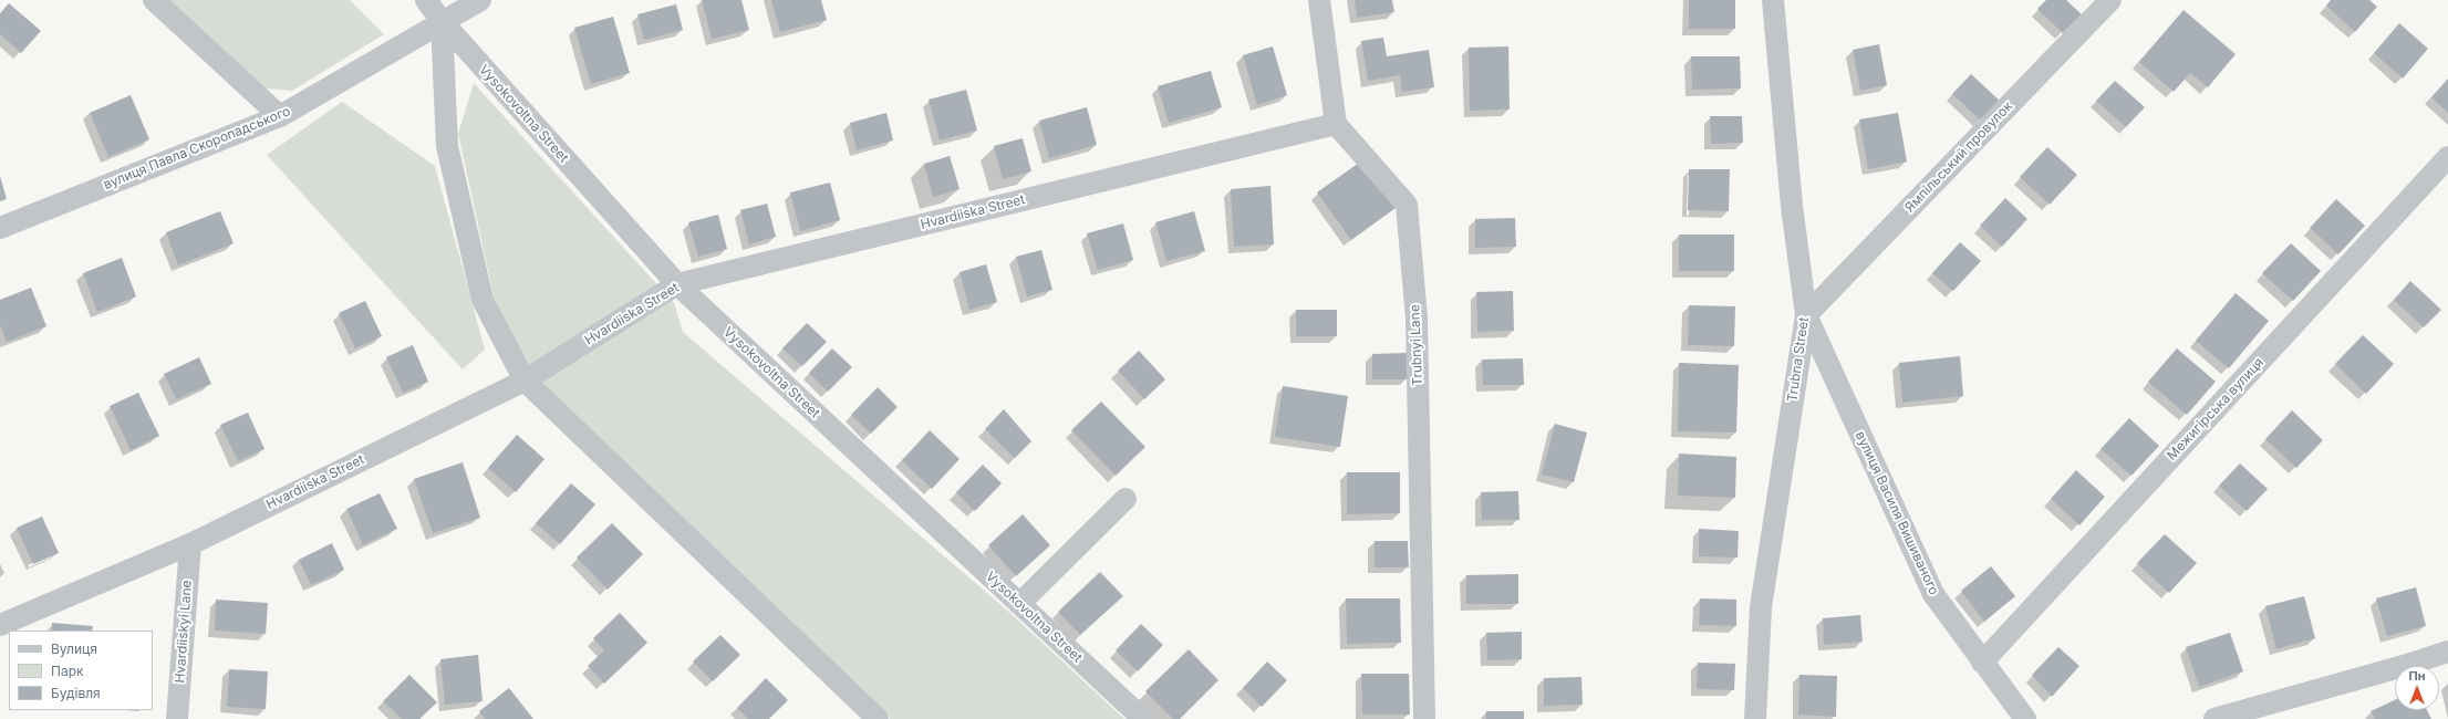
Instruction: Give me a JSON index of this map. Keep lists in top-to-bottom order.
{
  "streets": {
    "street": [
      "Vysokovoltna Street",
      "вулиця Павла Скоропадського",
      "Ямпільський провулок",
      "Hvardiiska Street",
      "Trubnyi Lane",
      "Trubna Street",
      "Межигірська вулиця",
      "вулиця Василя Вишиваного",
      "Hvardiiskyi Lane"
    ]
  },
  "crossings": [
    ["Vysokovoltna Street", "вулиця Павла Скоропадського"],
    ["Vysokovoltna Street", "Hvardiiska Street"],
    ["Ямпільський провулок", "Trubna Street"],
    ["Ямпільський провулок", "вулиця Василя Вишиваного"],
    ["Hvardiiska Street", "Trubnyi Lane"],
    ["Hvardiiska Street", "Hvardiiskyi Lane"],
    ["Trubna Street", "вулиця Василя Вишиваного"],
    ["Межигірська вулиця", "вулиця Василя Вишиваного"]
  ],
  "legend": ["Вулиця", "Парк", "Будівля"],
  "north": "top"
}
